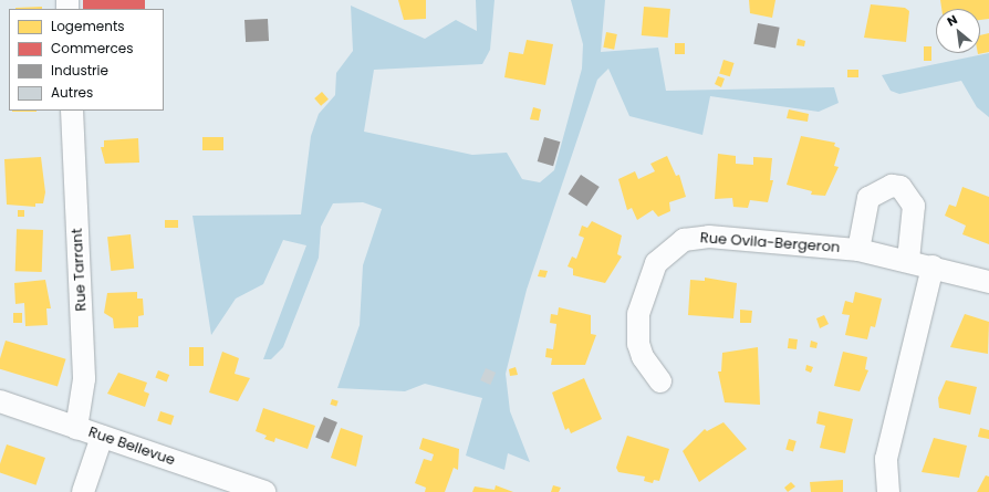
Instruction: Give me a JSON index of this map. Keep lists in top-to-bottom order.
{
  "streets": {
    "street": ["Rue Ovila-Bergeron", "Rue Tarrant", "Rue Bellevue"]
  },
  "crossings": [
    ["Rue Tarrant", "Rue Bellevue"]
  ],
  "legend": [
    "Logements",
    "Commerces",
    "Industrie",
    "Autres"
  ],
  "north": "top left"
}
